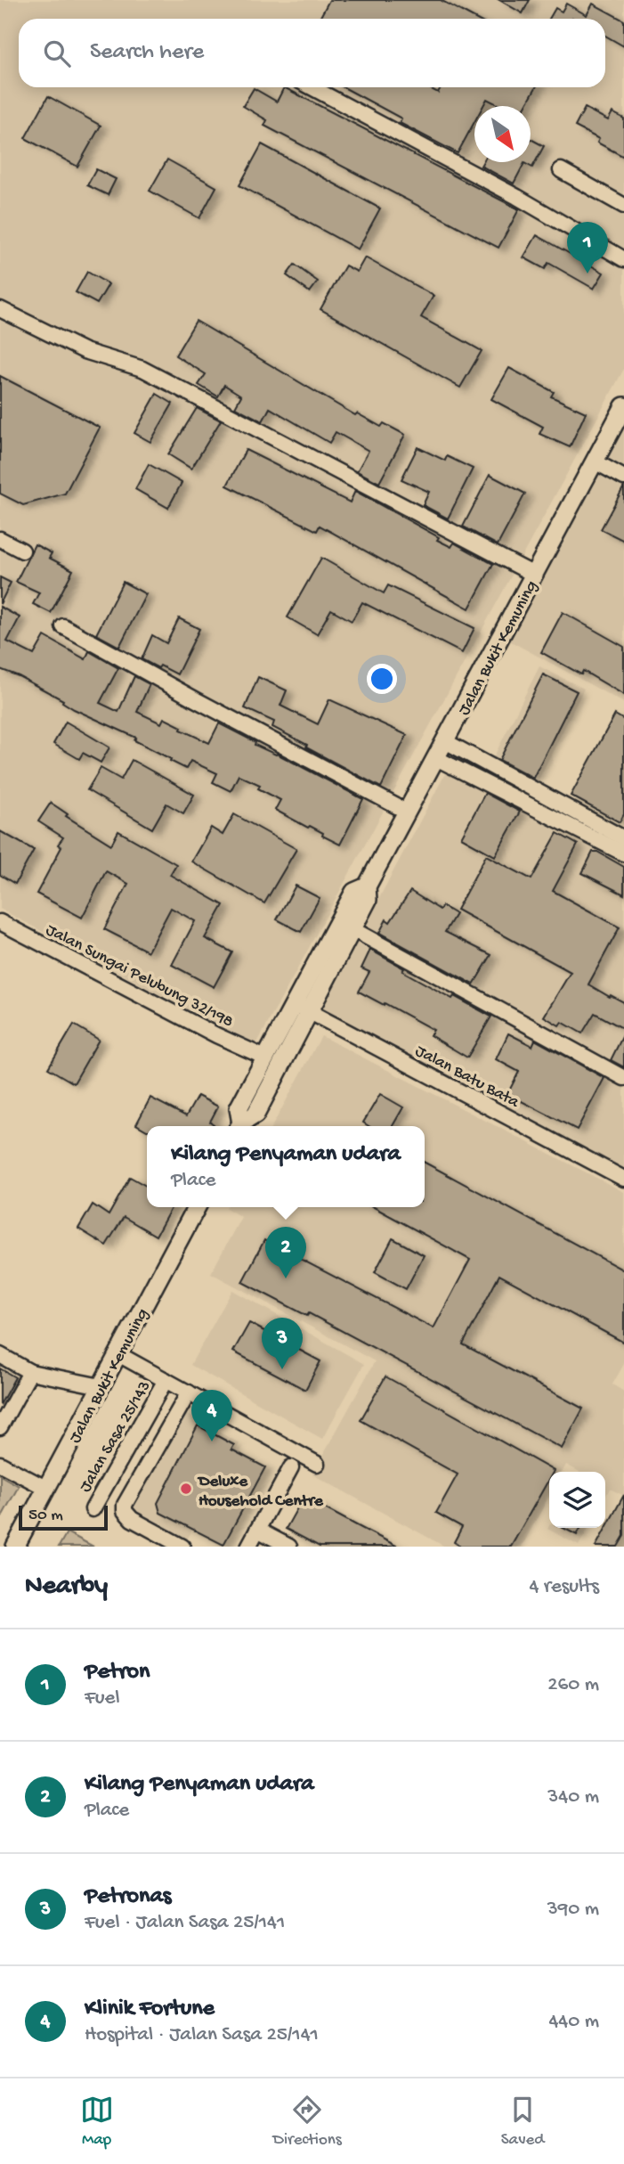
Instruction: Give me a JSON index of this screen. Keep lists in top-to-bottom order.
{
  "streets": {
    "main road": ["Jalan Bukit Kemuning"],
    "street": ["Jalan Sungai Pelubung 32/198", "Jalan Batu Bata", "Jalan Sasa 25/143"]
  },
  "crossings": [
    ["Jalan Bukit Kemuning", "Jalan Sungai Pelubung 32/198"],
    ["Jalan Bukit Kemuning", "Jalan Batu Bata"]
  ],
  "places": ["Deluxe Household Centre"],
  "scale_bar": "50 m",
  "north": "bottom right",
  "page": {
    "search": "Search here",
    "pins": [
      "1",
      "2",
      "3",
      "4"
    ],
    "popup": ["Kilang Penyaman udara", "Place"],
    "scale": "50 m",
    "heading": ["Nearby", "4 results"],
    "list": [
      {
        "mark": "1",
        "name": "Petron",
        "note": "Fuel",
        "value": "260 m"
      },
      {
        "mark": "2",
        "name": "Kilang Penyaman udara",
        "note": "Place",
        "value": "340 m"
      },
      {
        "mark": "3",
        "name": "Petronas",
        "note": "Fuel · Jalan Sasa 25/141",
        "value": "390 m"
      },
      {
        "mark": "4",
        "name": "Klinik Fortune",
        "note": "Hospital · Jalan Sasa 25/141",
        "value": "440 m"
      }
    ],
    "nav": ["Map", "Directions", "Saved"]
  }
}
